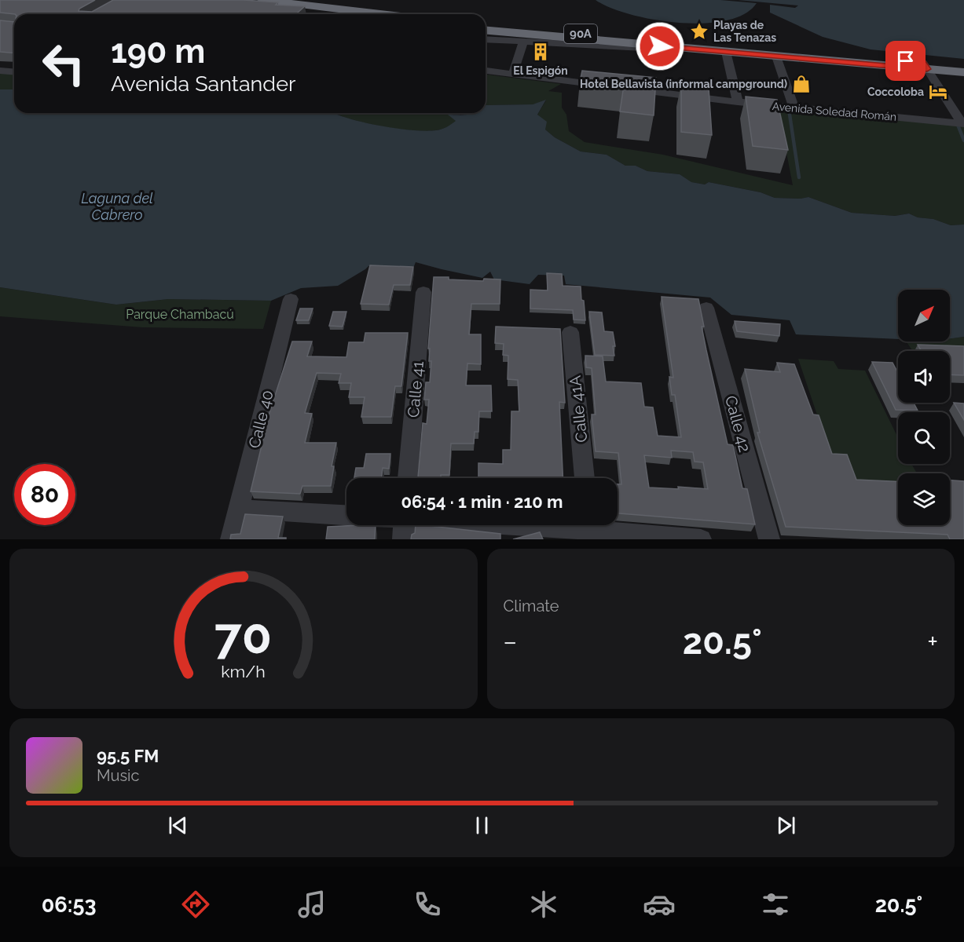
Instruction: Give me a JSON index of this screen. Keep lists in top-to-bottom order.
{
  "streets": {
    "highway": ["90A"],
    "street": [
      "Avenida Soledad Román",
      "Calle 41",
      "Calle 41A",
      "Calle 40",
      "Calle 42"
    ]
  },
  "water": ["Laguna del Cabrero"],
  "parks": ["Parque Chambacú"],
  "places": {
    "place": ["Playas de Las Tenazas"],
    "building": ["El Espigón"],
    "shop": ["Hotel Bellavista (informal campground)"],
    "hotel": ["Coccoloba"]
  },
  "north": "top right",
  "page": {
    "turn": ["190 m", "Avenida Santander"],
    "limit": "80",
    "trip": "06:54 · 1 min · 210 m",
    "tile": "Climate",
    "heat": ["−", "20.5°", "+"],
    "song": ["95.5 FM", "Music"],
    "tabs": ["06:53", "20.5°"],
    "gauge": ["70", "km/h"]
  }
}
